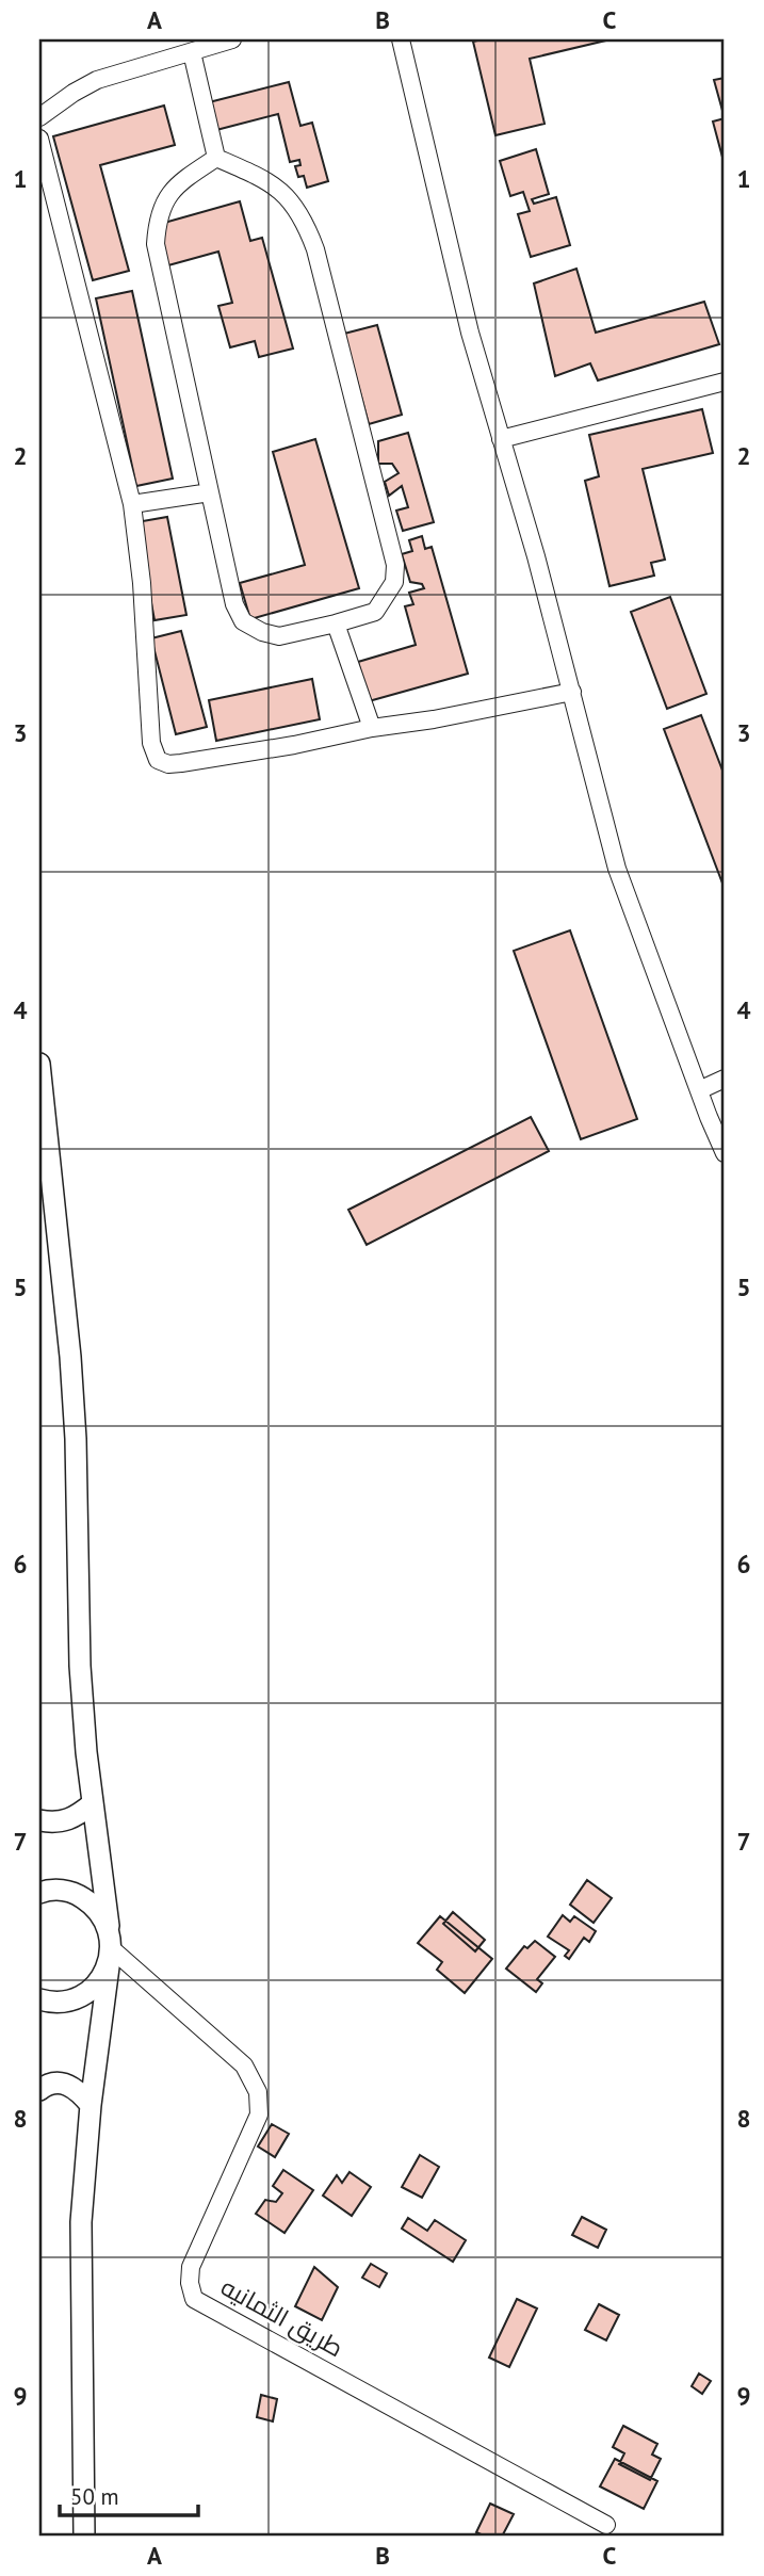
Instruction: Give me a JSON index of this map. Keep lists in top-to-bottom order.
{
  "streets": {
    "street": ["طريق الثمانيه"]
  },
  "scale_bar": "50 m",
  "grid": {
    "columns": ["A", "B", "C"],
    "rows": [
      "1",
      "2",
      "3",
      "4",
      "5",
      "6",
      "7",
      "8",
      "9"
    ]
  }
}
